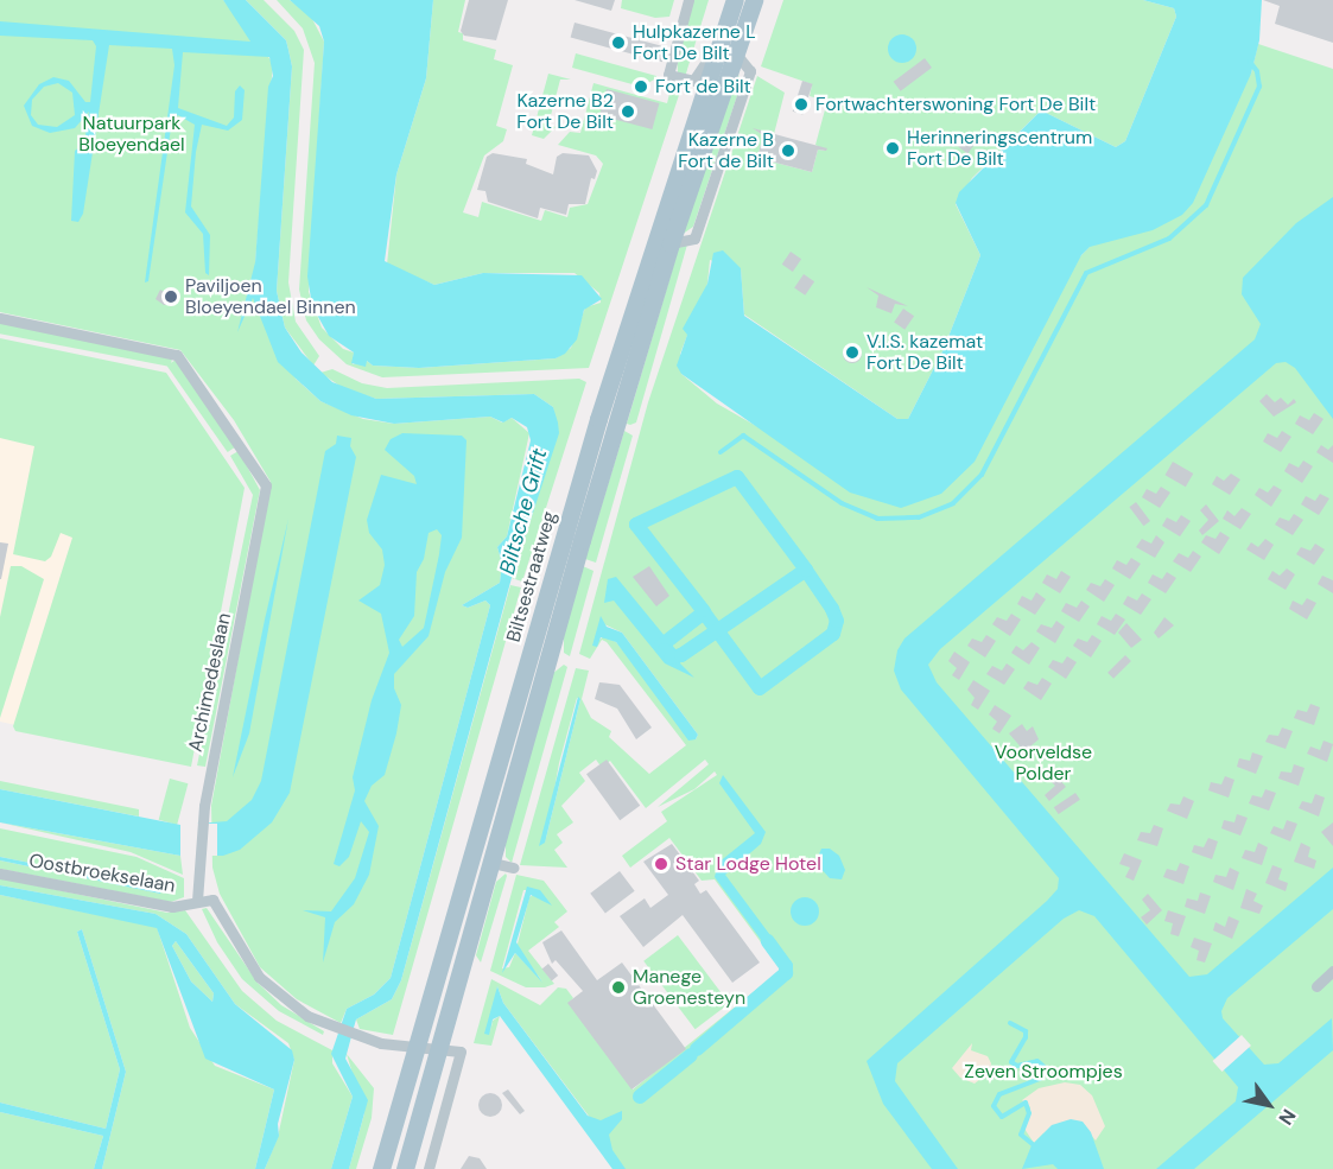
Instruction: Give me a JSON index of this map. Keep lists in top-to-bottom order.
{
  "streets": {
    "main road": ["Biltsestraatweg"],
    "street": ["Archimedeslaan", "Oostbroekselaan"]
  },
  "crossings": [
    ["Archimedeslaan", "Oostbroekselaan"]
  ],
  "water": ["Biltsche Grift"],
  "parks": ["Natuurpark Bloeyendael", "Voorveldse Polder", "Zeven Stroompjes"],
  "places": [
    "Hulpkazerne L Fort De Bilt",
    "Fort de Bilt",
    "Fortwachterswoning Fort De Bilt",
    "Kazerne B2 Fort De Bilt",
    "Herinneringscentrum Fort De Bilt",
    "Kazerne B Fort de Bilt",
    "Paviljoen Bloeyendael Binnen",
    "V.I.S. kazemat Fort De Bilt",
    "Star Lodge Hotel",
    "Manege Groenesteyn"
  ],
  "north": "bottom right"
}
